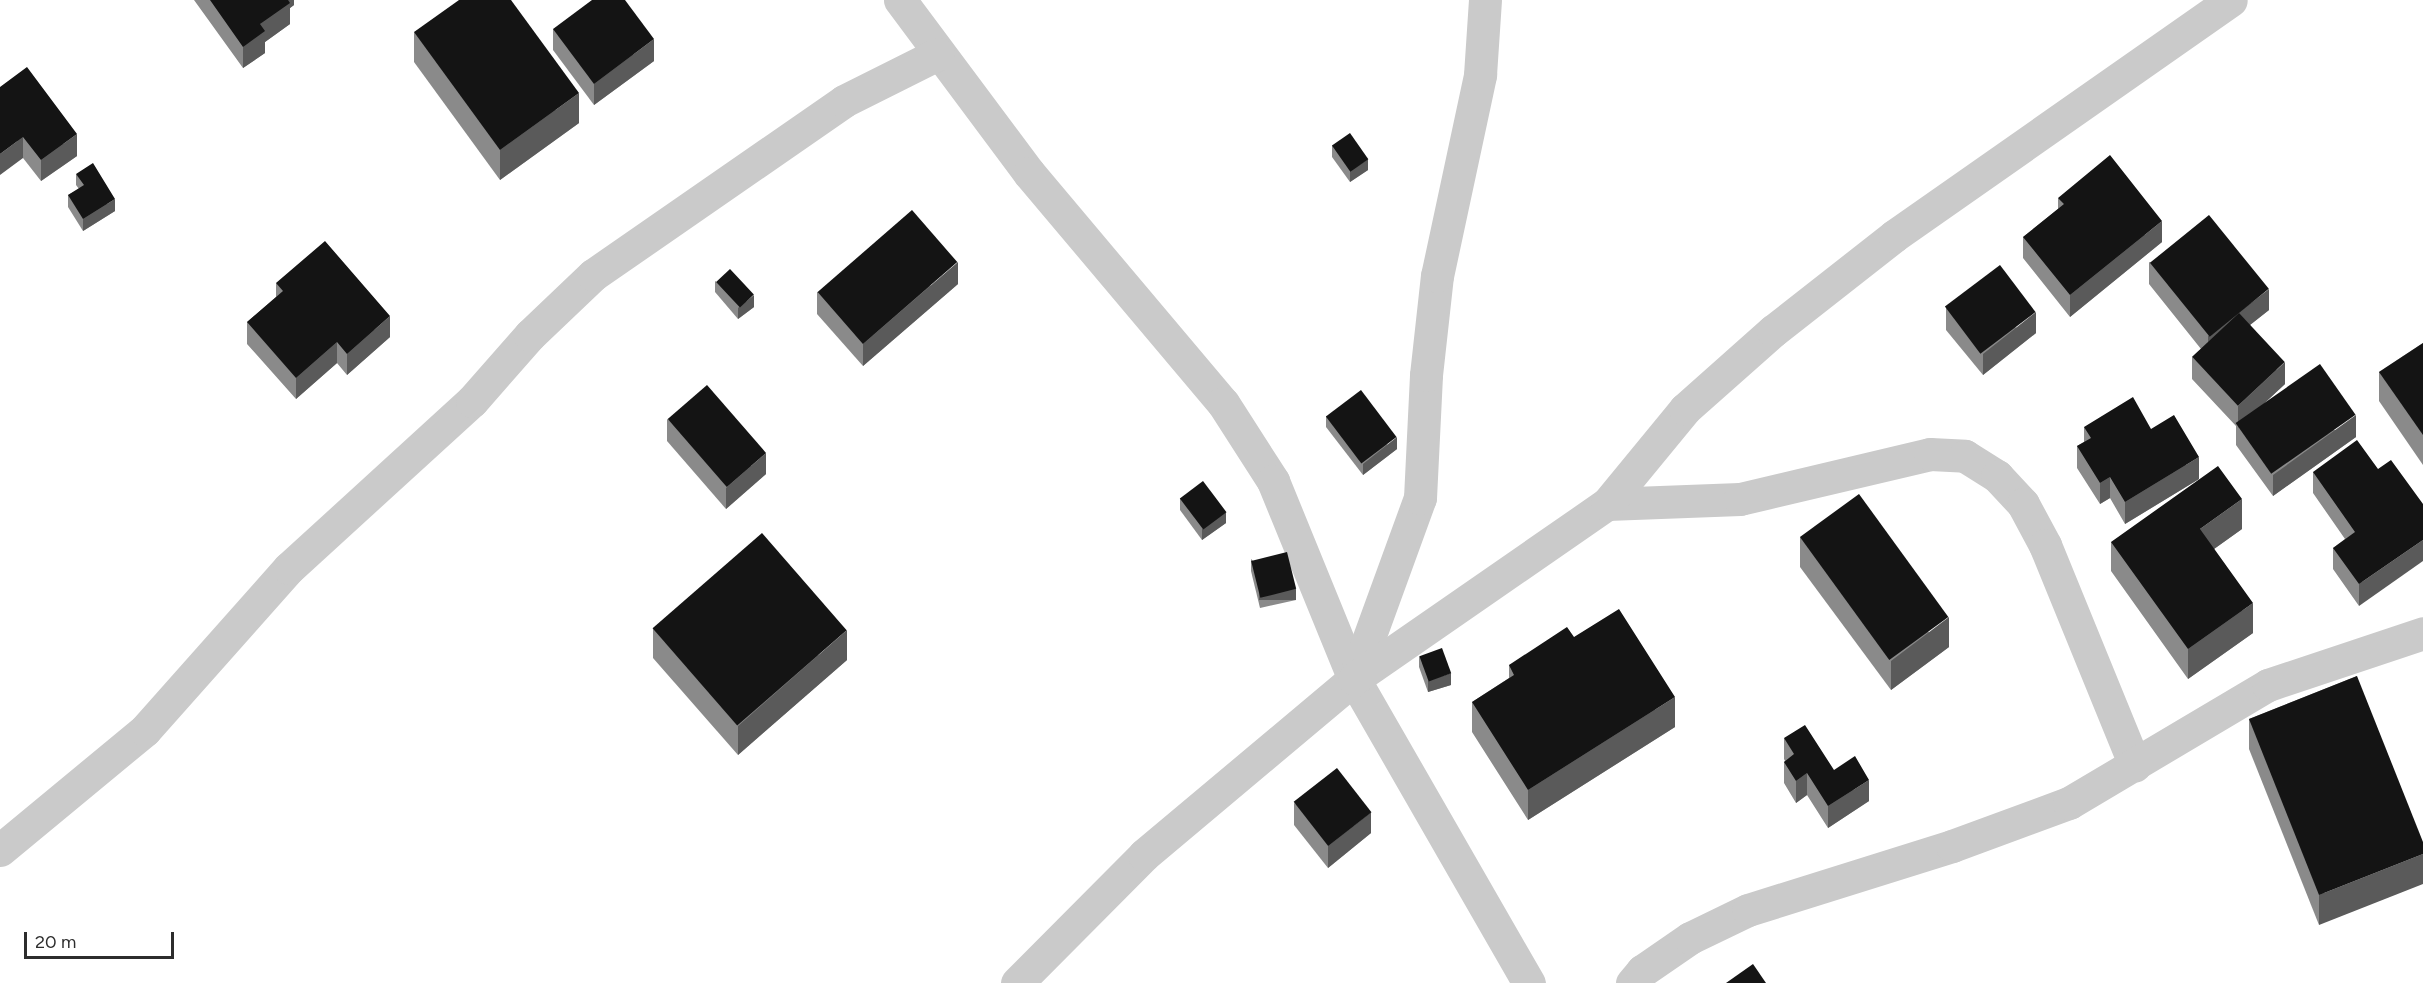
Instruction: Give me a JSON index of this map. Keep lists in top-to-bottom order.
{
  "scale_bar": "20 m"
}
